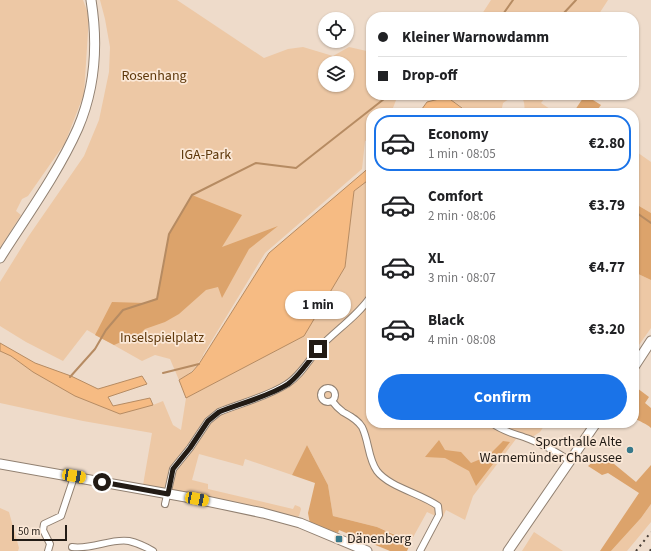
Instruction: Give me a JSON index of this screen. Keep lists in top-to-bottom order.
{
  "parks": ["Rosenhang", "IGA-Park", "Inselspielplatz"],
  "places": {
    "other": ["Sporthalle Alte Warnemünder Chaussee"],
    "transit": ["Dänenberg"]
  },
  "scale_bar": "50 m",
  "page": {
    "banner": ["Kleiner Warnowdamm", "Drop-off"],
    "list": [
      {
        "name": "Economy",
        "note": "1 min · 08:05",
        "value": "€2.80"
      },
      {
        "name": "Comfort",
        "note": "2 min · 08:06",
        "value": "€3.79"
      },
      {
        "name": "XL",
        "note": "3 min · 08:07",
        "value": "€4.77"
      },
      {
        "name": "Black",
        "note": "4 min · 08:08",
        "value": "€3.20"
      }
    ],
    "bubble": "1 min",
    "buttons": "Confirm",
    "scale": "50 m"
  }
}
